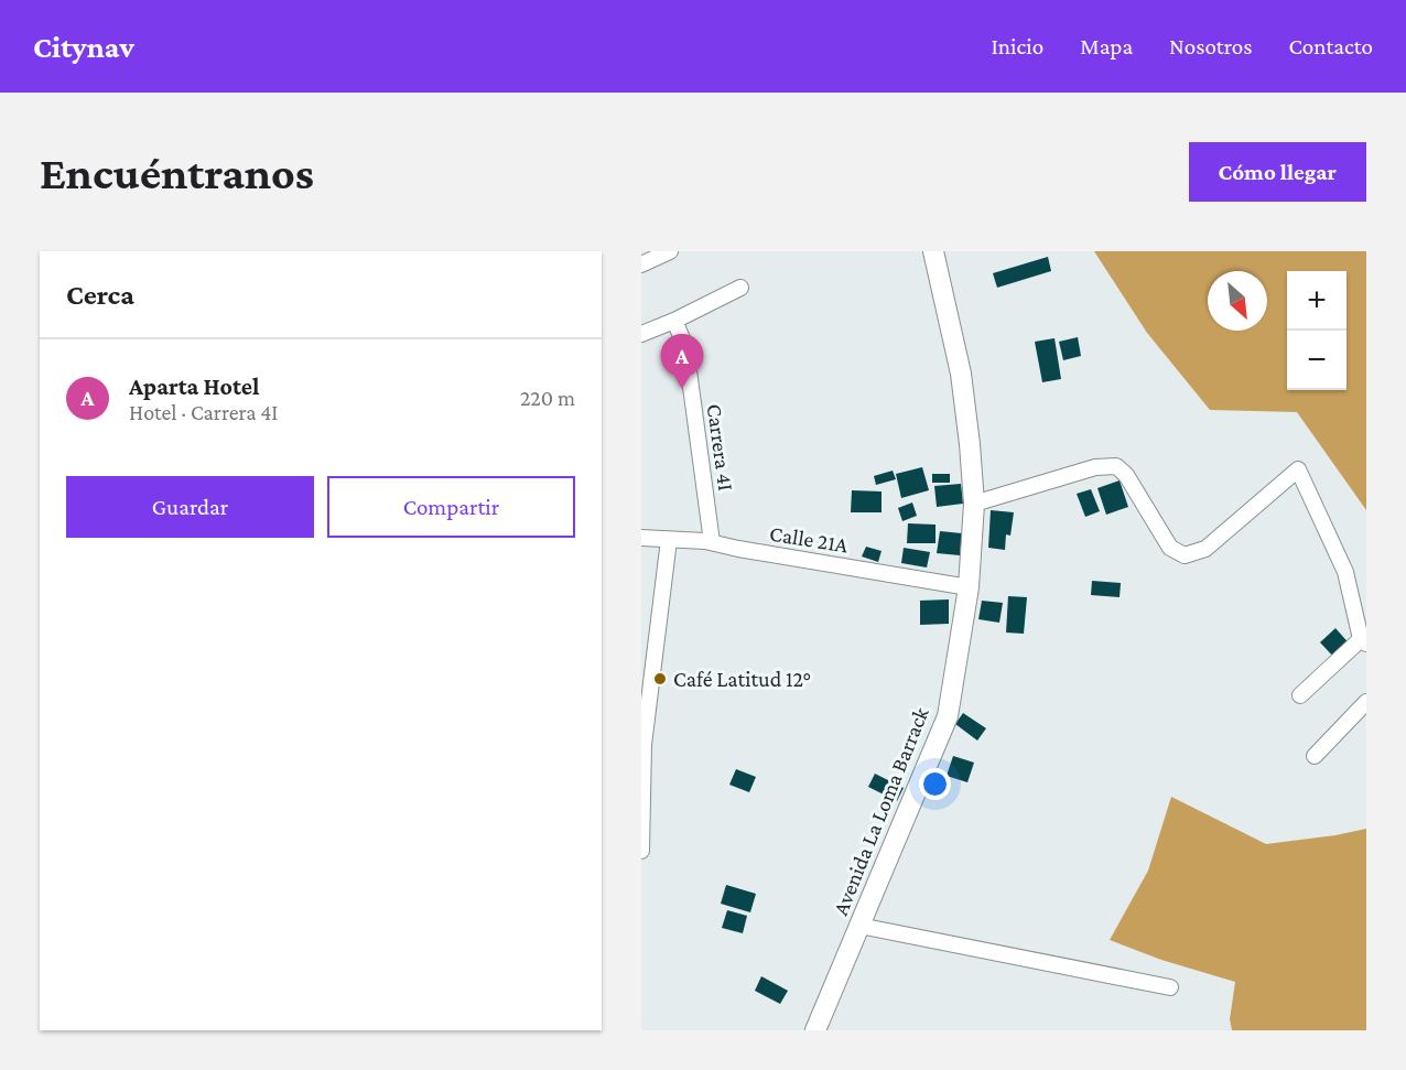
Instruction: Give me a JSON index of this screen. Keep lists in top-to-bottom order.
{
  "streets": {
    "main road": ["Avenida La Loma Barrack"],
    "street": ["Carrera 4I", "Calle 21A"]
  },
  "crossings": [
    ["Carrera 4I", "Calle 21A"],
    ["Calle 21A", "Avenida La Loma Barrack"]
  ],
  "places": ["Café Latitud 12°"],
  "north": "bottom right",
  "page": {
    "header": "Citynav",
    "nav": [
      "Inicio",
      "Mapa",
      "Nosotros",
      "Contacto"
    ],
    "buttons": [
      "Cómo llegar",
      ["Guardar", "Compartir"]
    ],
    "title": "Encuéntranos",
    "heading": "Cerca",
    "map_buttons": ["+", "−"],
    "pins": "A",
    "list": [
      {
        "mark": "A",
        "name": "Aparta Hotel",
        "note": "Hotel · Carrera 4I",
        "value": "220 m"
      }
    ]
  }
}
